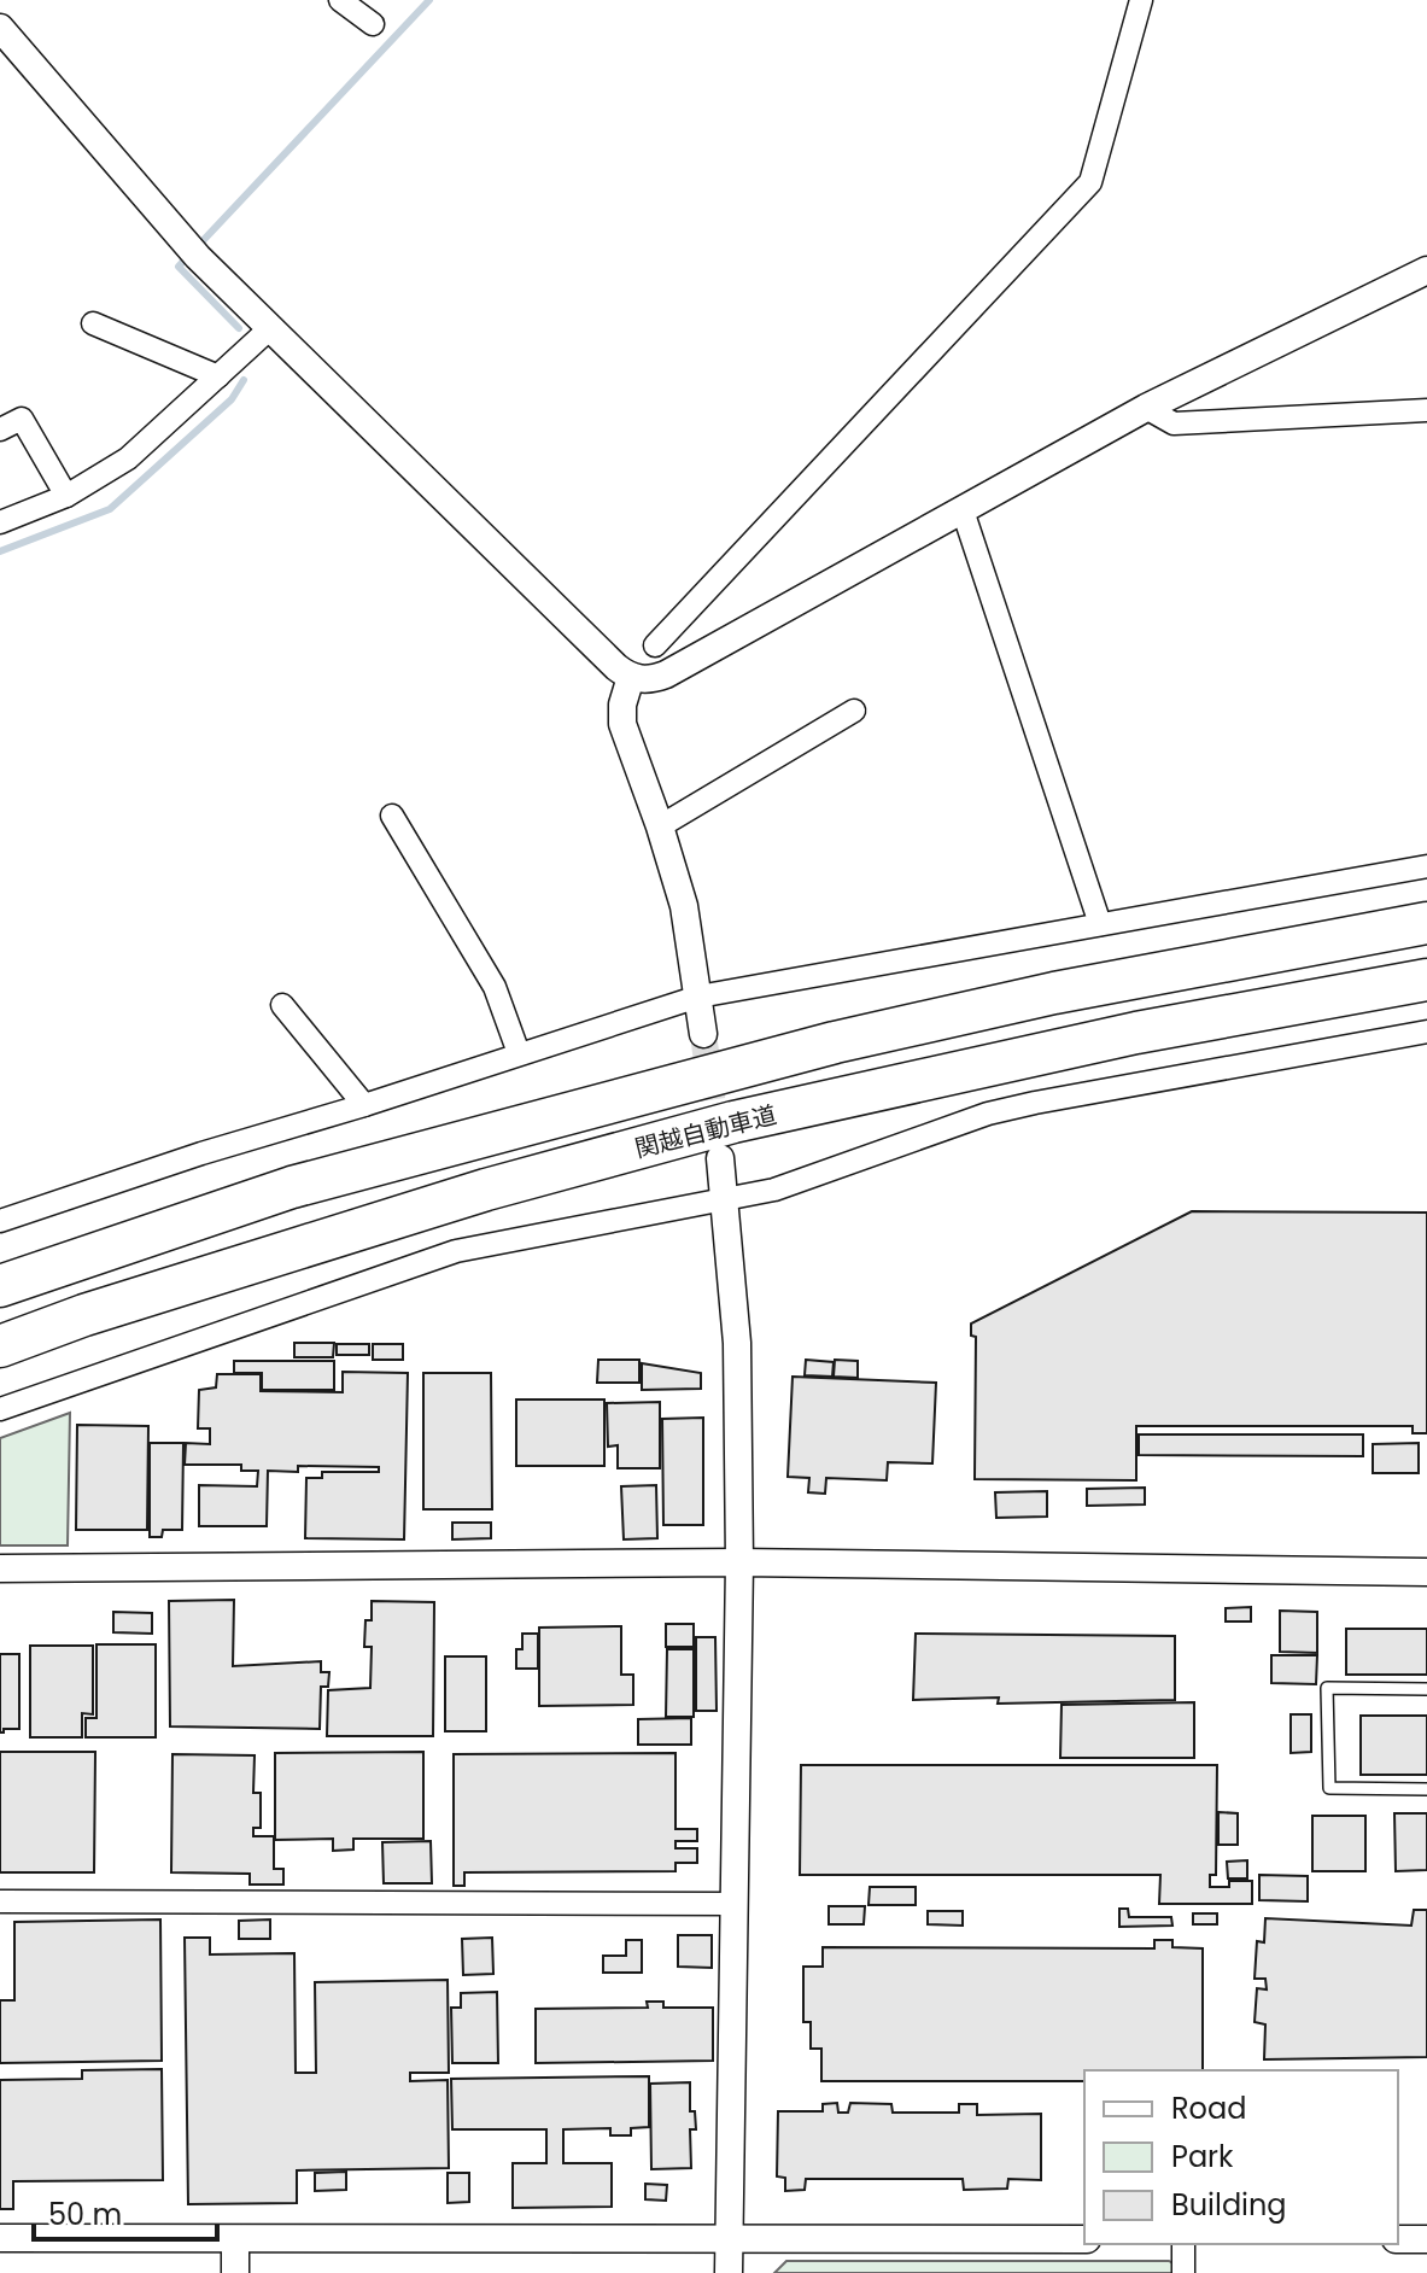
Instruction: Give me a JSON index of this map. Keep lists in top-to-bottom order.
{
  "streets": {
    "highway": ["関越自動車道"]
  },
  "legend": ["Road", "Park", "Building"],
  "scale_bar": "50 m"
}
